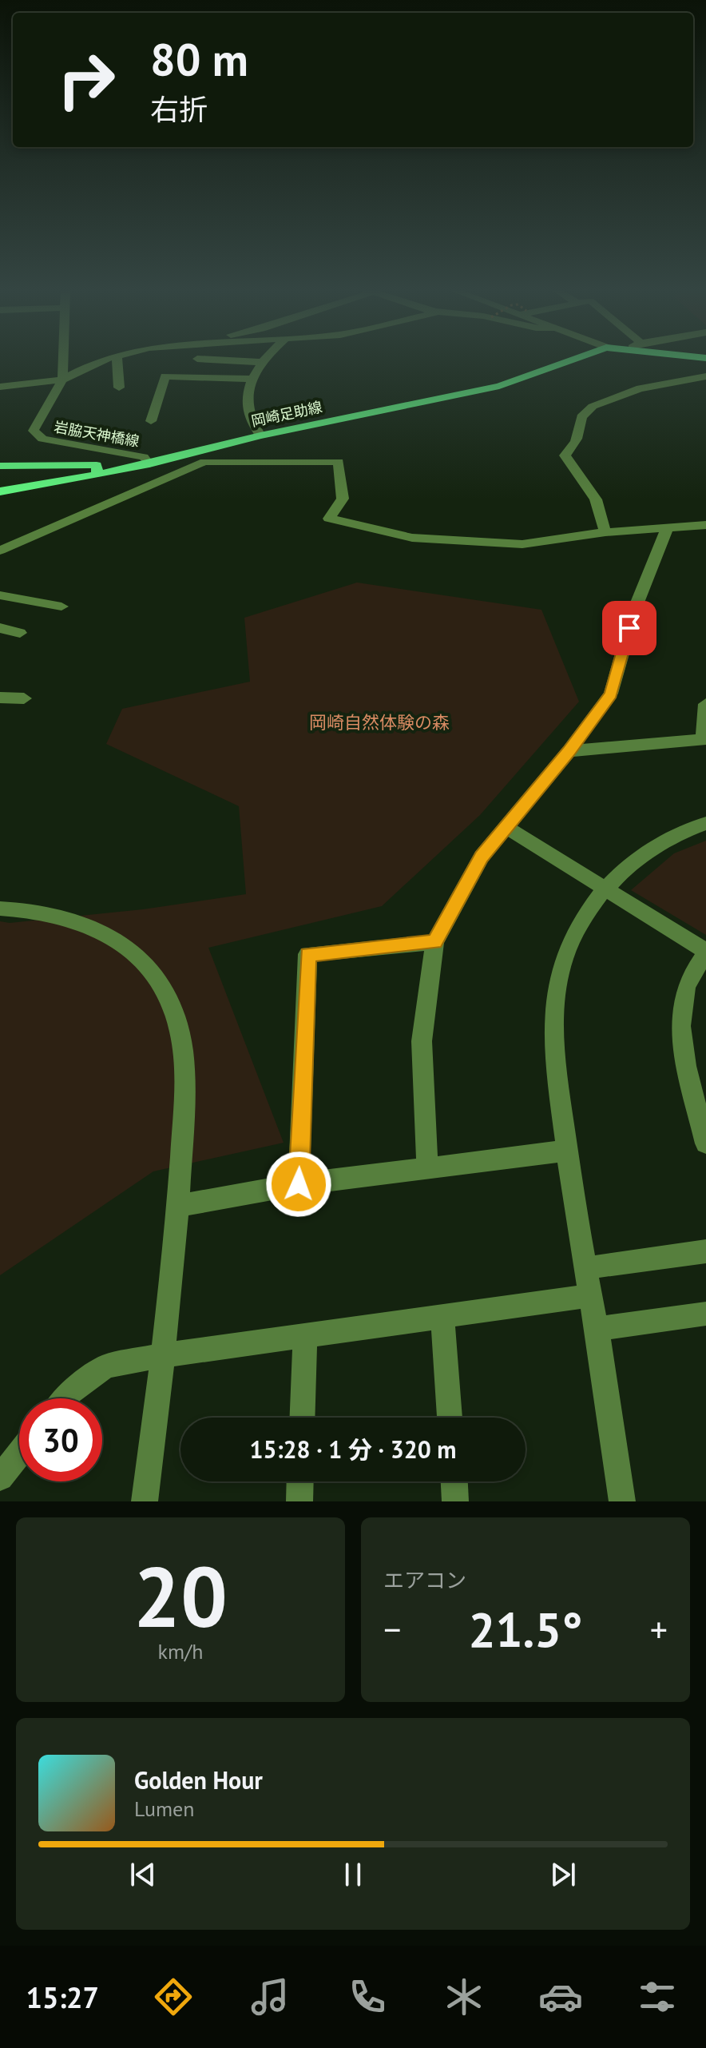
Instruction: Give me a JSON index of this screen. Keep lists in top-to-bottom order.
{
  "streets": {
    "main road": ["岡崎足助線"],
    "street": ["岩脇天神橋線"]
  },
  "crossings": [
    ["岡崎足助線", "岩脇天神橋線"]
  ],
  "parks": ["岡崎自然体験の森"],
  "page": {
    "turn": ["80 m", "右折"],
    "limit": "30",
    "trip": "15:28 · 1 分 · 320 m",
    "tile": [
      ["20", "km/h"],
      "エアコン"
    ],
    "heat": ["−", "21.5°", "+"],
    "song": ["Golden Hour", "Lumen"],
    "tabs": "15:27"
  }
}
